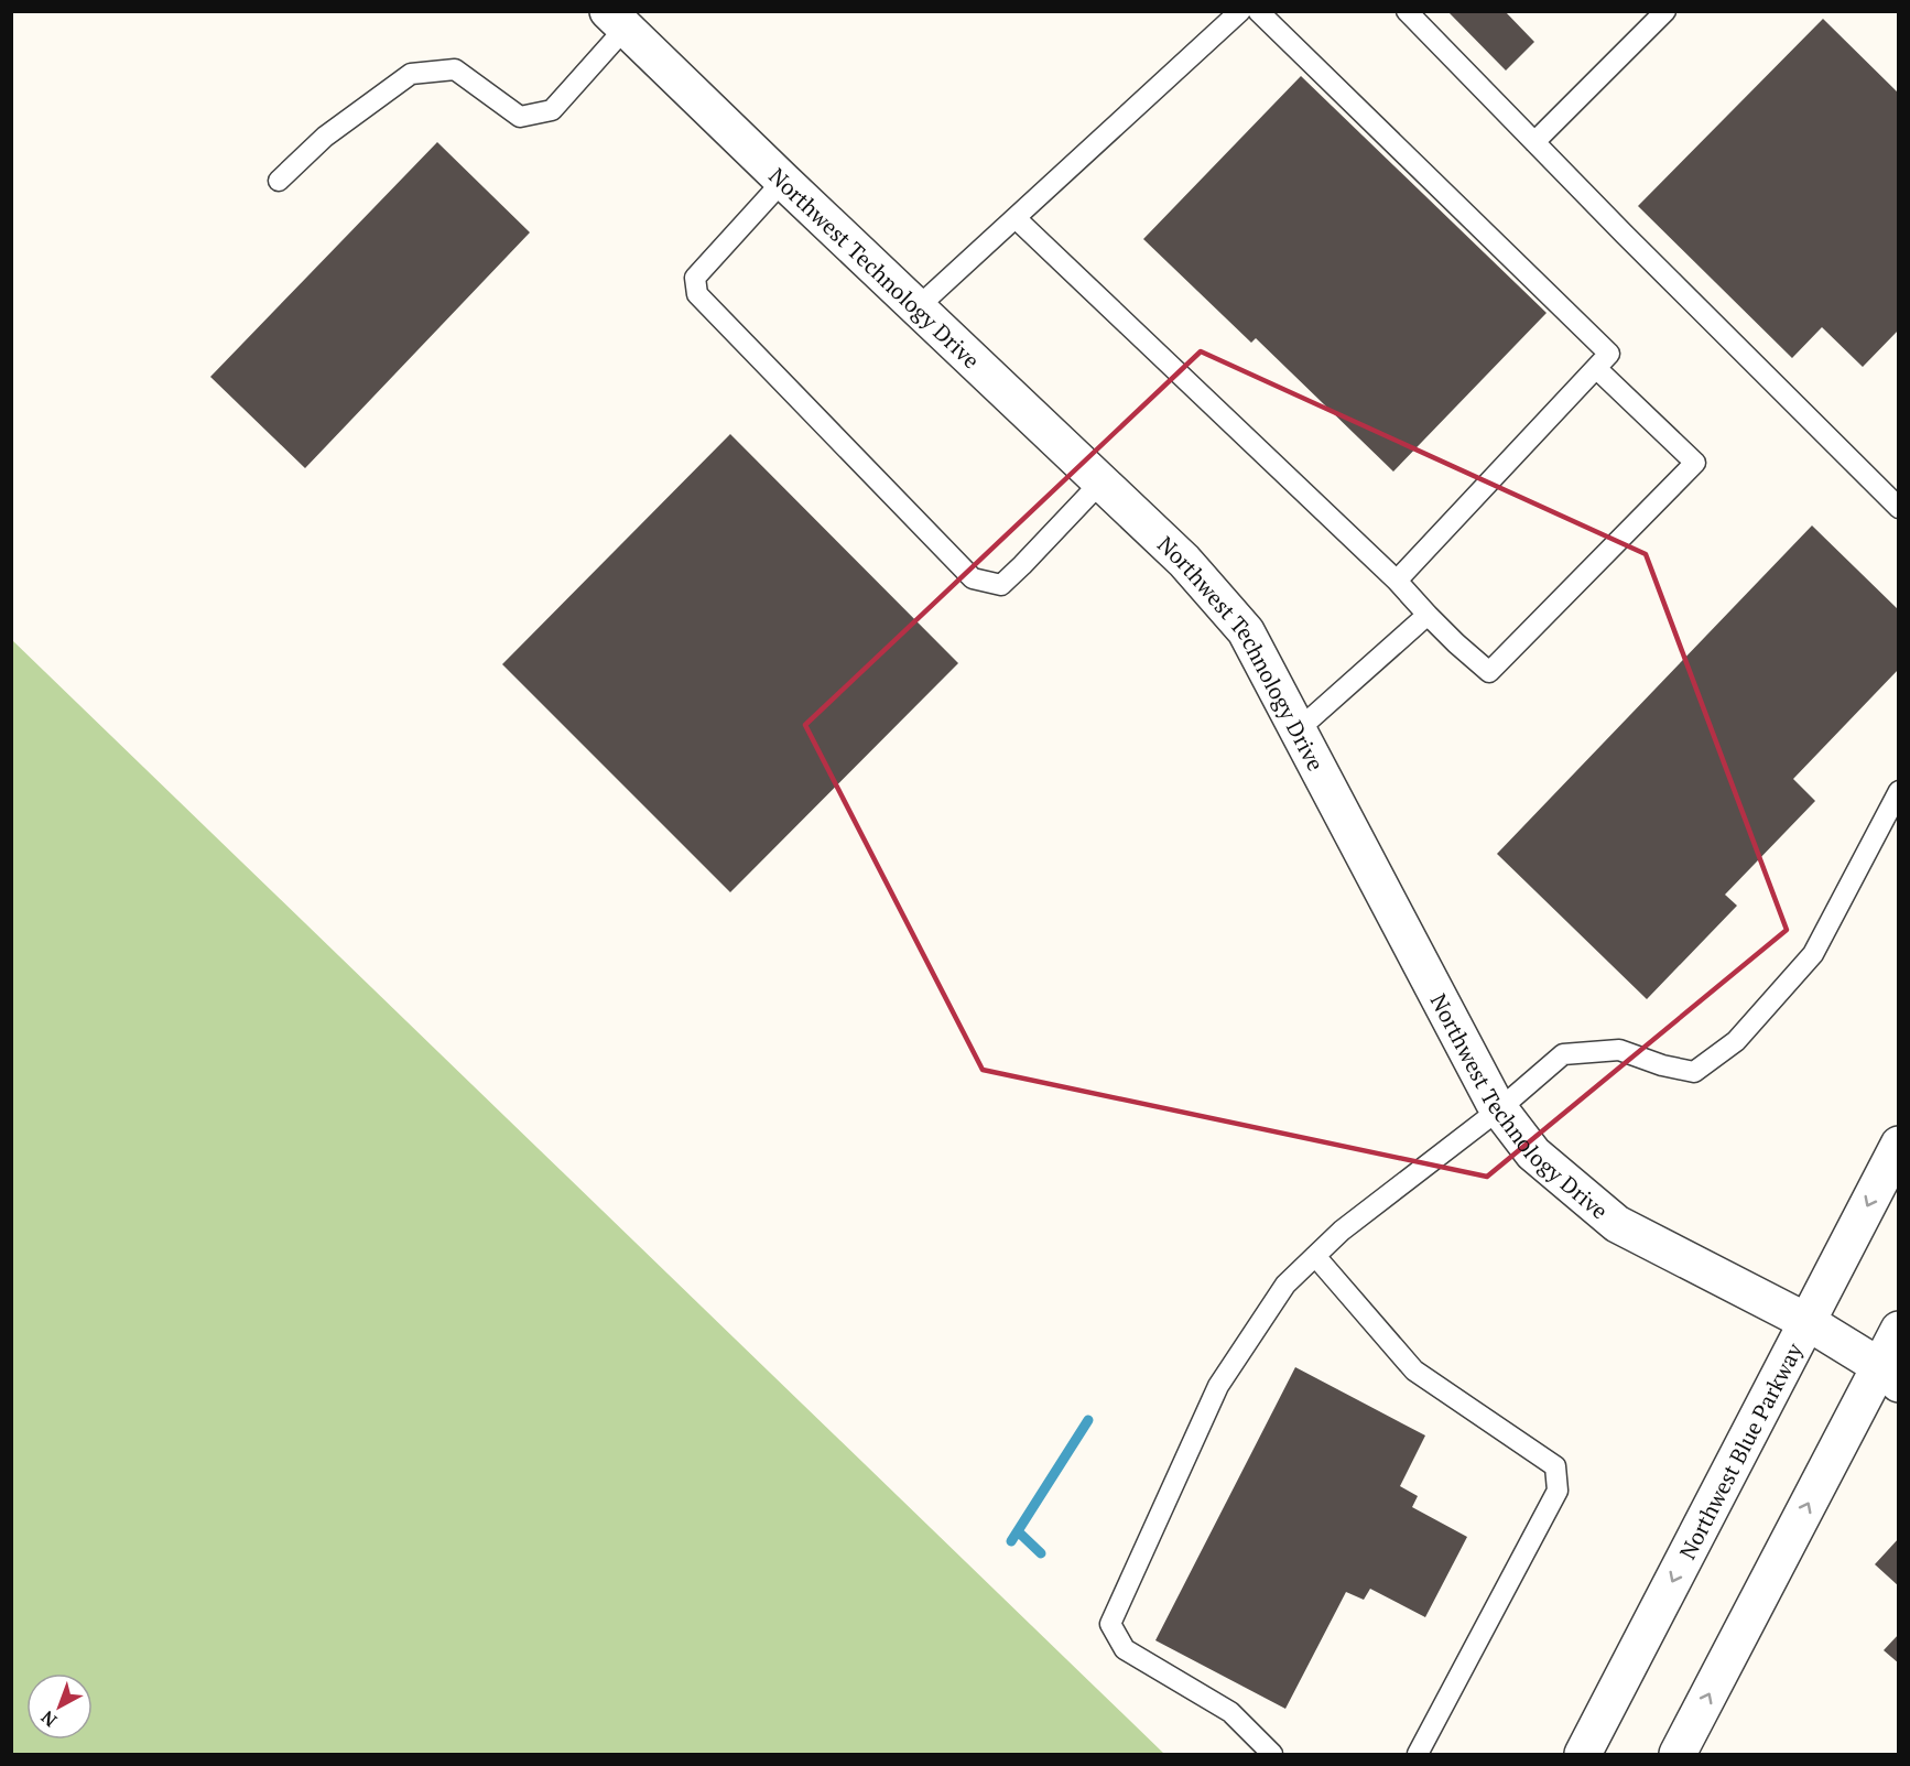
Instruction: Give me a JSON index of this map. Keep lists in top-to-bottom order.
{
  "streets": {
    "street": ["Northwest Technology Drive", "Northwest Blue Parkway"]
  },
  "crossings": [
    ["Northwest Technology Drive", "Northwest Blue Parkway"]
  ],
  "north": "bottom left"
}
